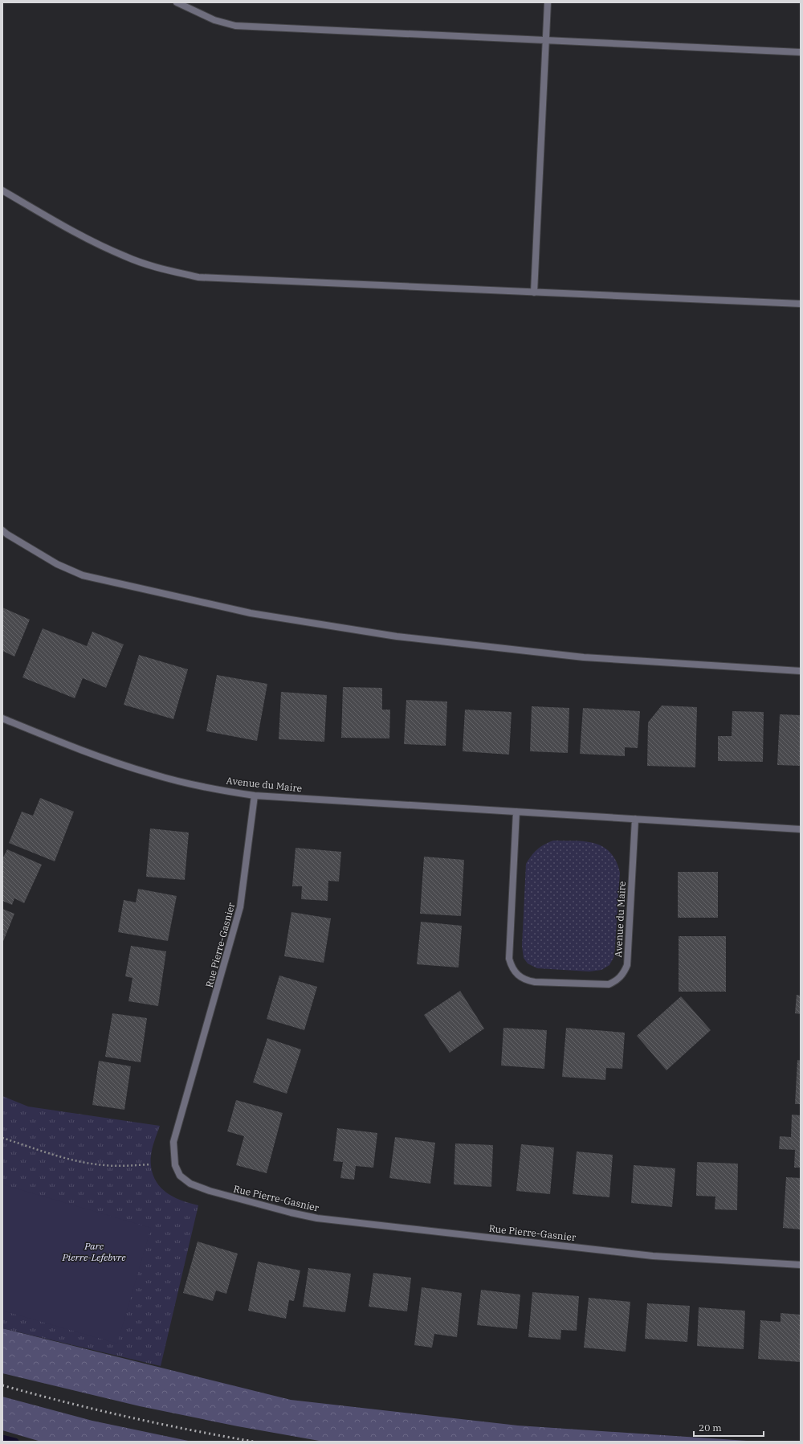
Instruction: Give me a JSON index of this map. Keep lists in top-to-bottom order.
{
  "streets": {
    "street": ["Avenue du Maire", "Rue Pierre-Gasnier"]
  },
  "crossings": [
    ["Avenue du Maire", "Rue Pierre-Gasnier"]
  ],
  "parks": ["Parc Pierre-Lefebvre"],
  "scale_bar": "20 m"
}
